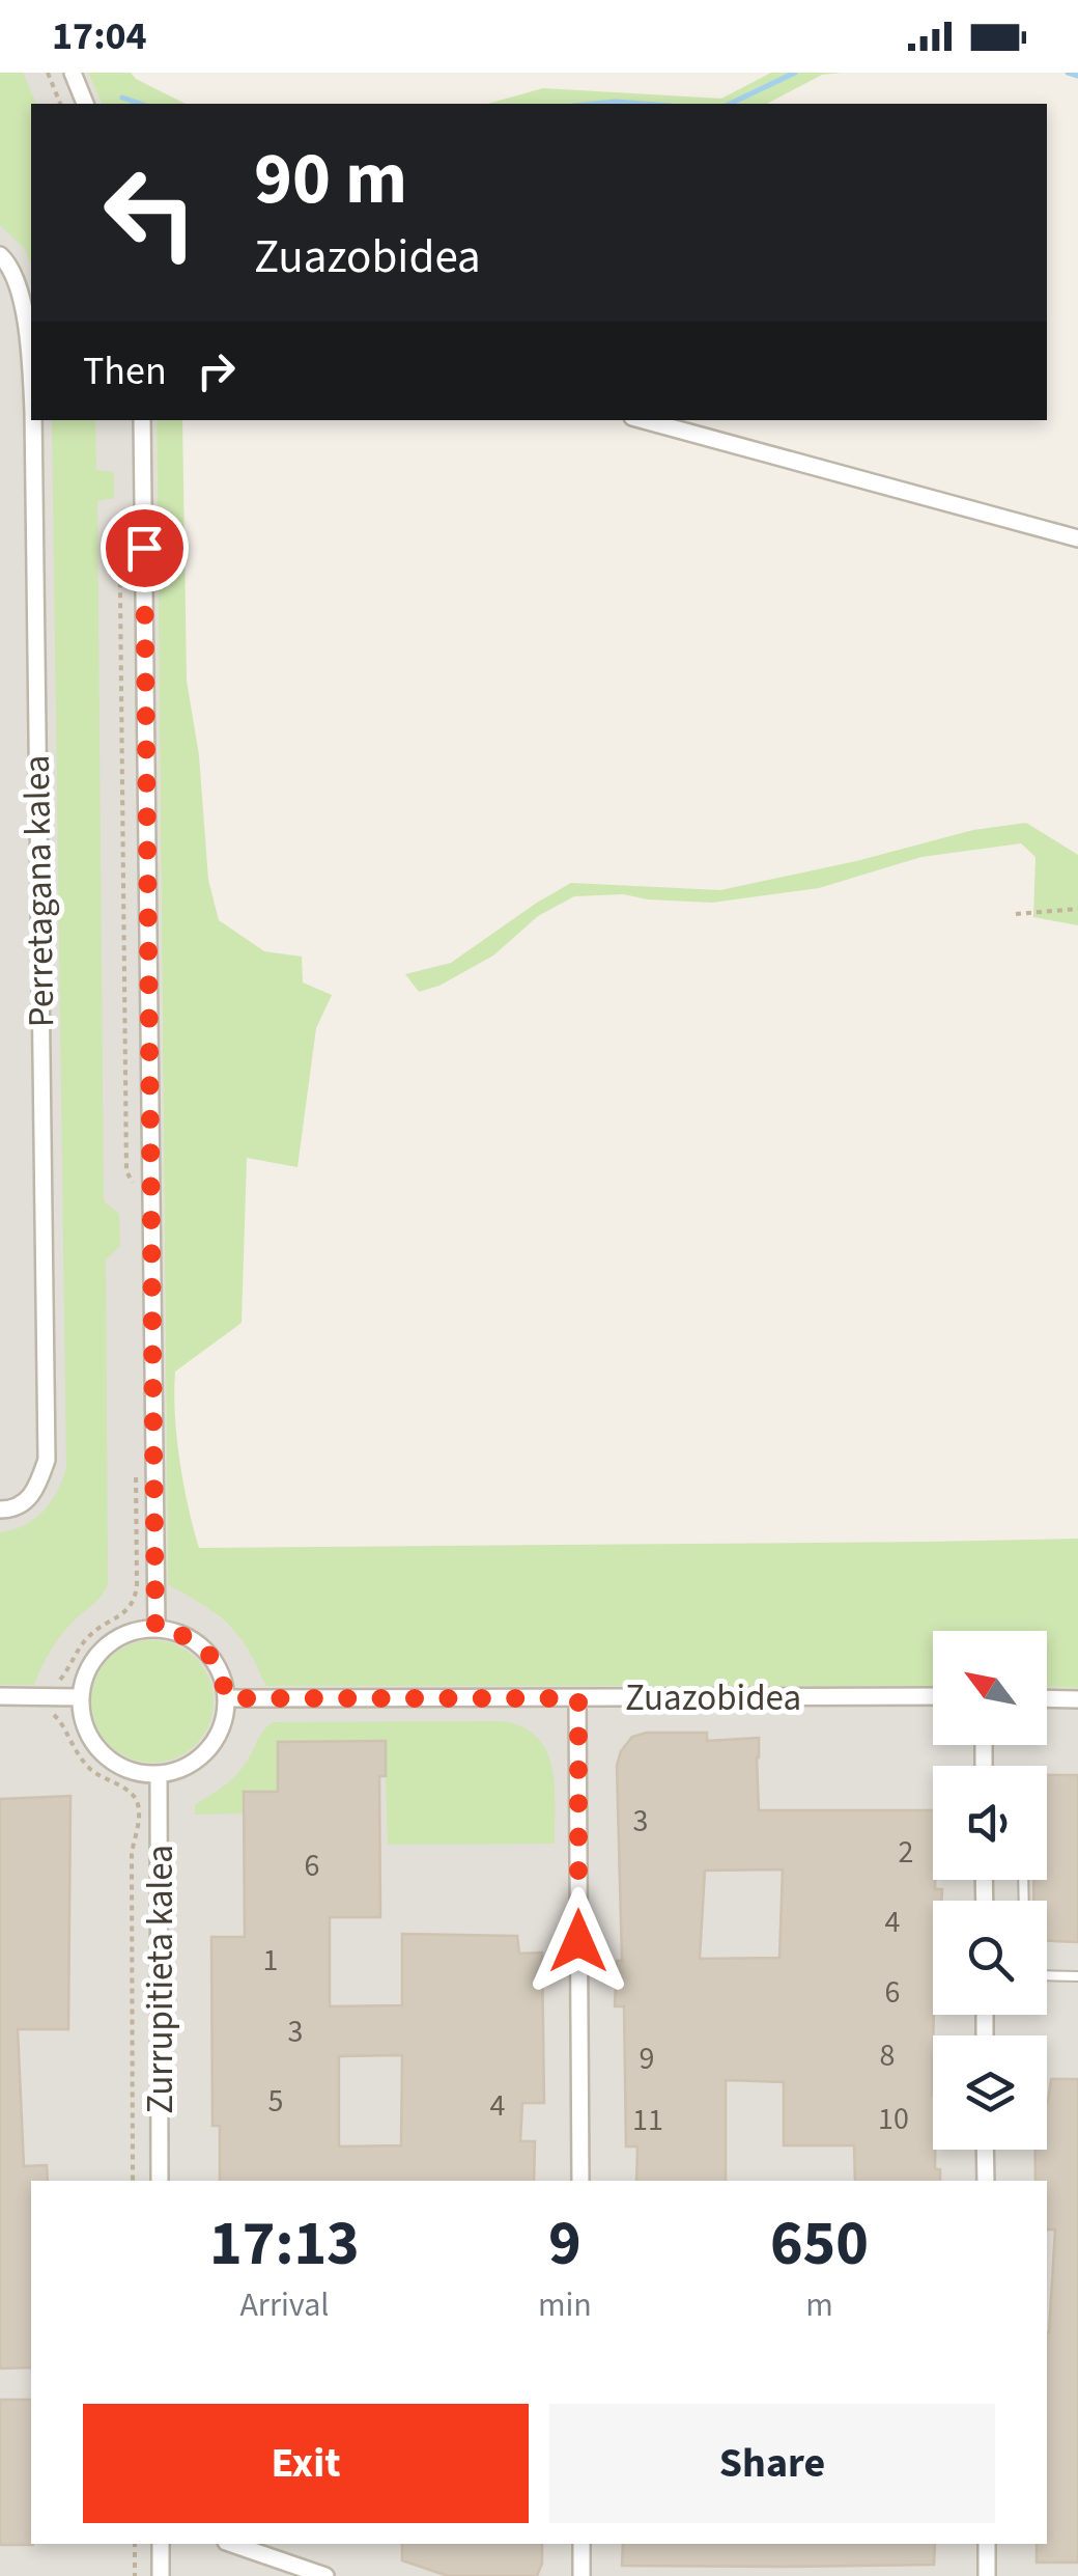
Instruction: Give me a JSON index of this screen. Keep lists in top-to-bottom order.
{
  "streets": {
    "street": ["Perretagana kalea", "Zuazobidea", "Zurrupitieta kalea"]
  },
  "crossings": [
    ["Zuazobidea", "Zurrupitieta kalea"]
  ],
  "house_numbers": [
    "3",
    "2",
    "6",
    "4",
    "1",
    "6",
    "3",
    "8",
    "9",
    "5",
    "4",
    "10",
    "11"
  ],
  "north": "top left",
  "page": {
    "status": "17:04",
    "turn": ["90 m", "Zuazobidea"],
    "then": "Then",
    "eta": [
      "17:13",
      "Arrival",
      "9",
      "min",
      "650",
      "m"
    ],
    "buttons": ["Exit", "Share"]
  }
}
